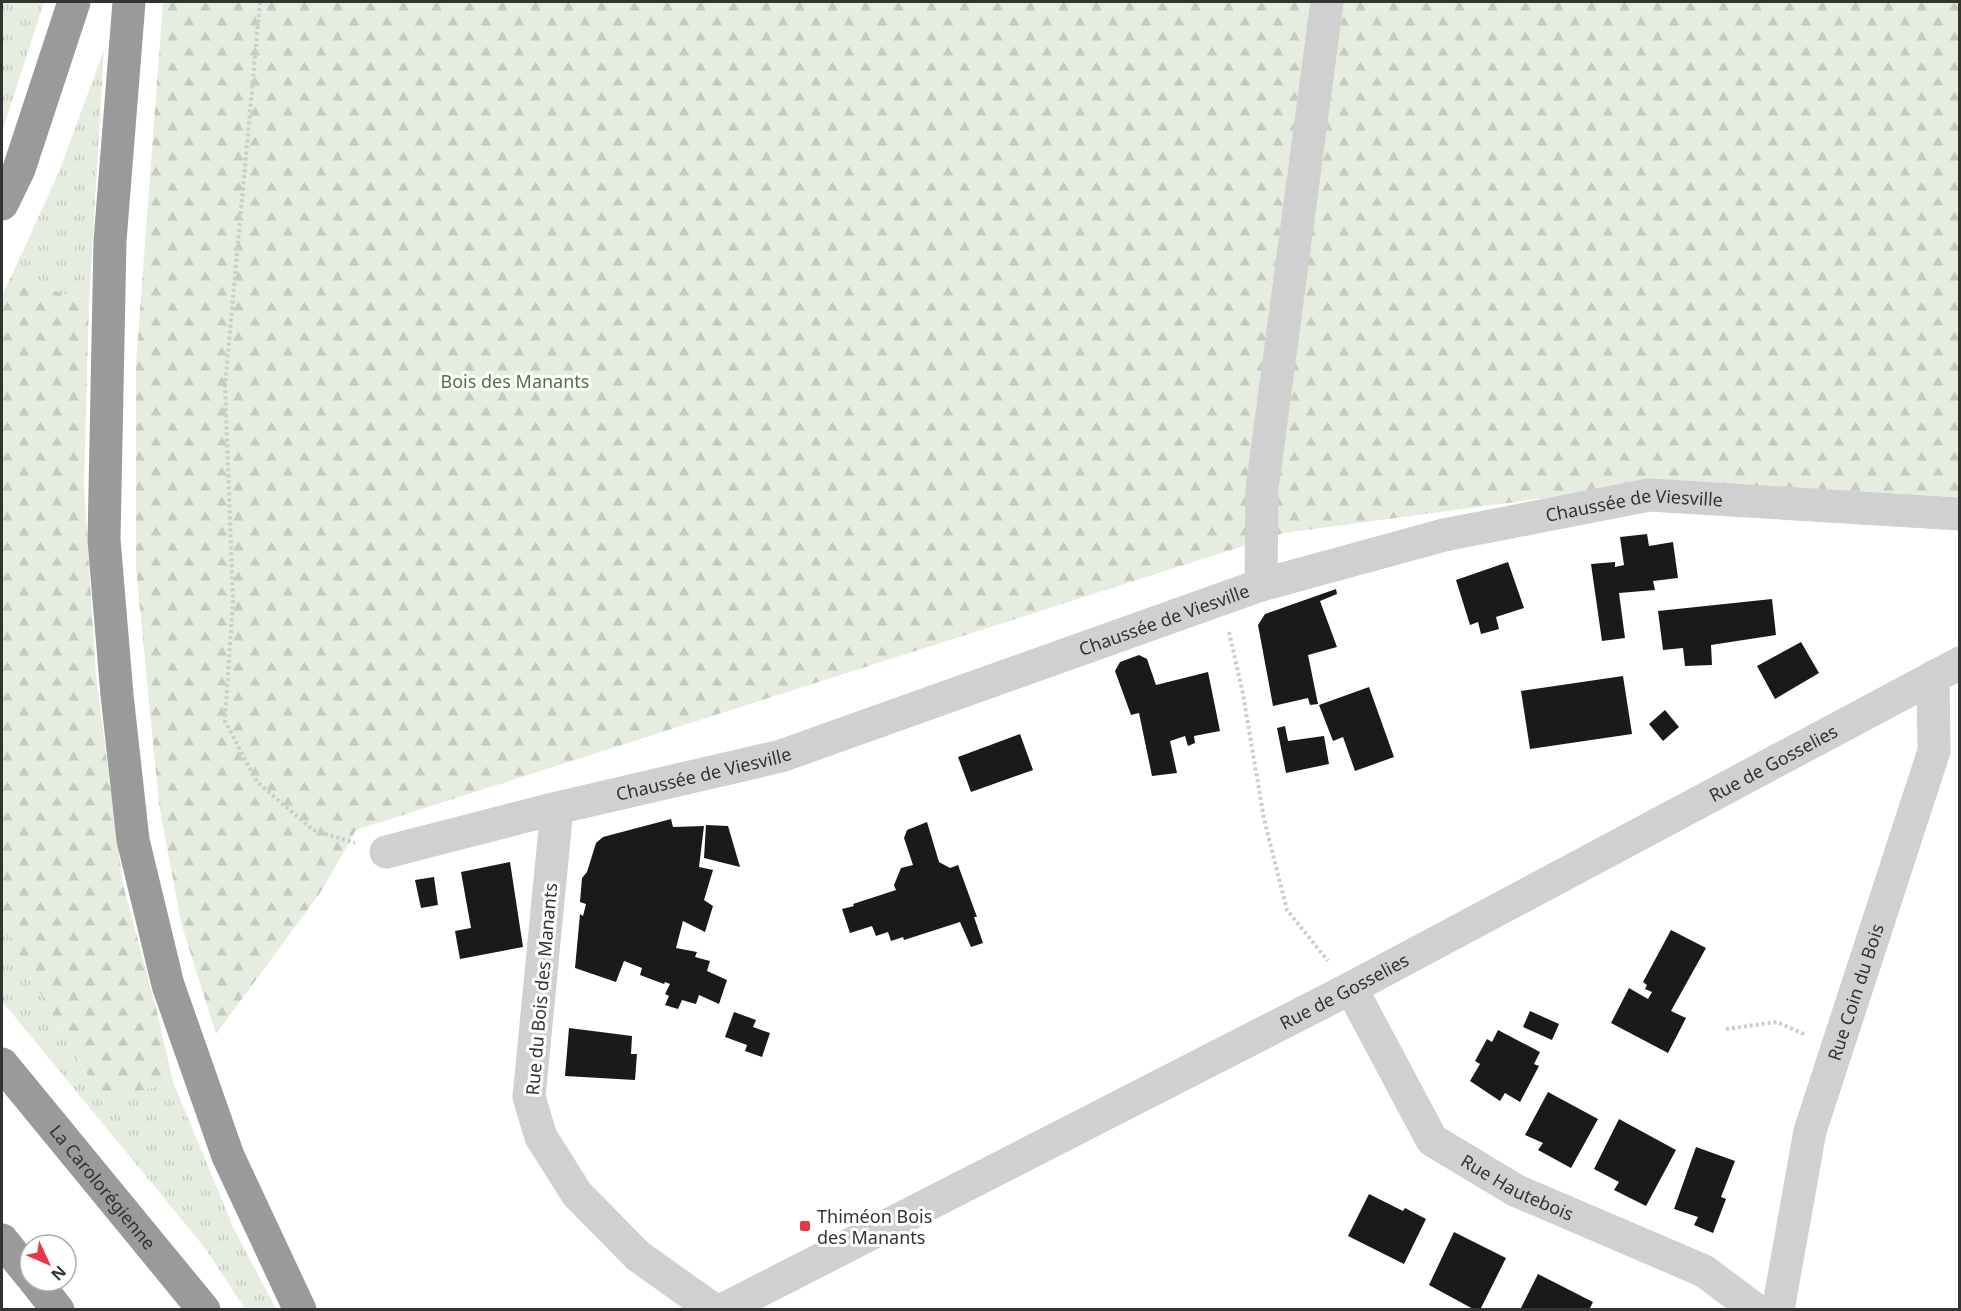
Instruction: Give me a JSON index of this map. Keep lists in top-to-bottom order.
{
  "streets": {
    "highway": ["La Carolorégienne"],
    "street": [
      "Chaussée de Viesville",
      "Rue de Gosselies",
      "Rue du Bois des Manants",
      "Rue Coin du Bois",
      "Rue Hautebois"
    ]
  },
  "crossings": [
    ["Chaussée de Viesville", "Rue du Bois des Manants"],
    ["Rue de Gosselies", "Rue Coin du Bois"],
    ["Rue de Gosselies", "Rue Hautebois"]
  ],
  "parks": ["Bois des Manants"],
  "places": {
    "transit": ["Thiméon Bois des Manants"]
  },
  "north": "bottom right"
}
